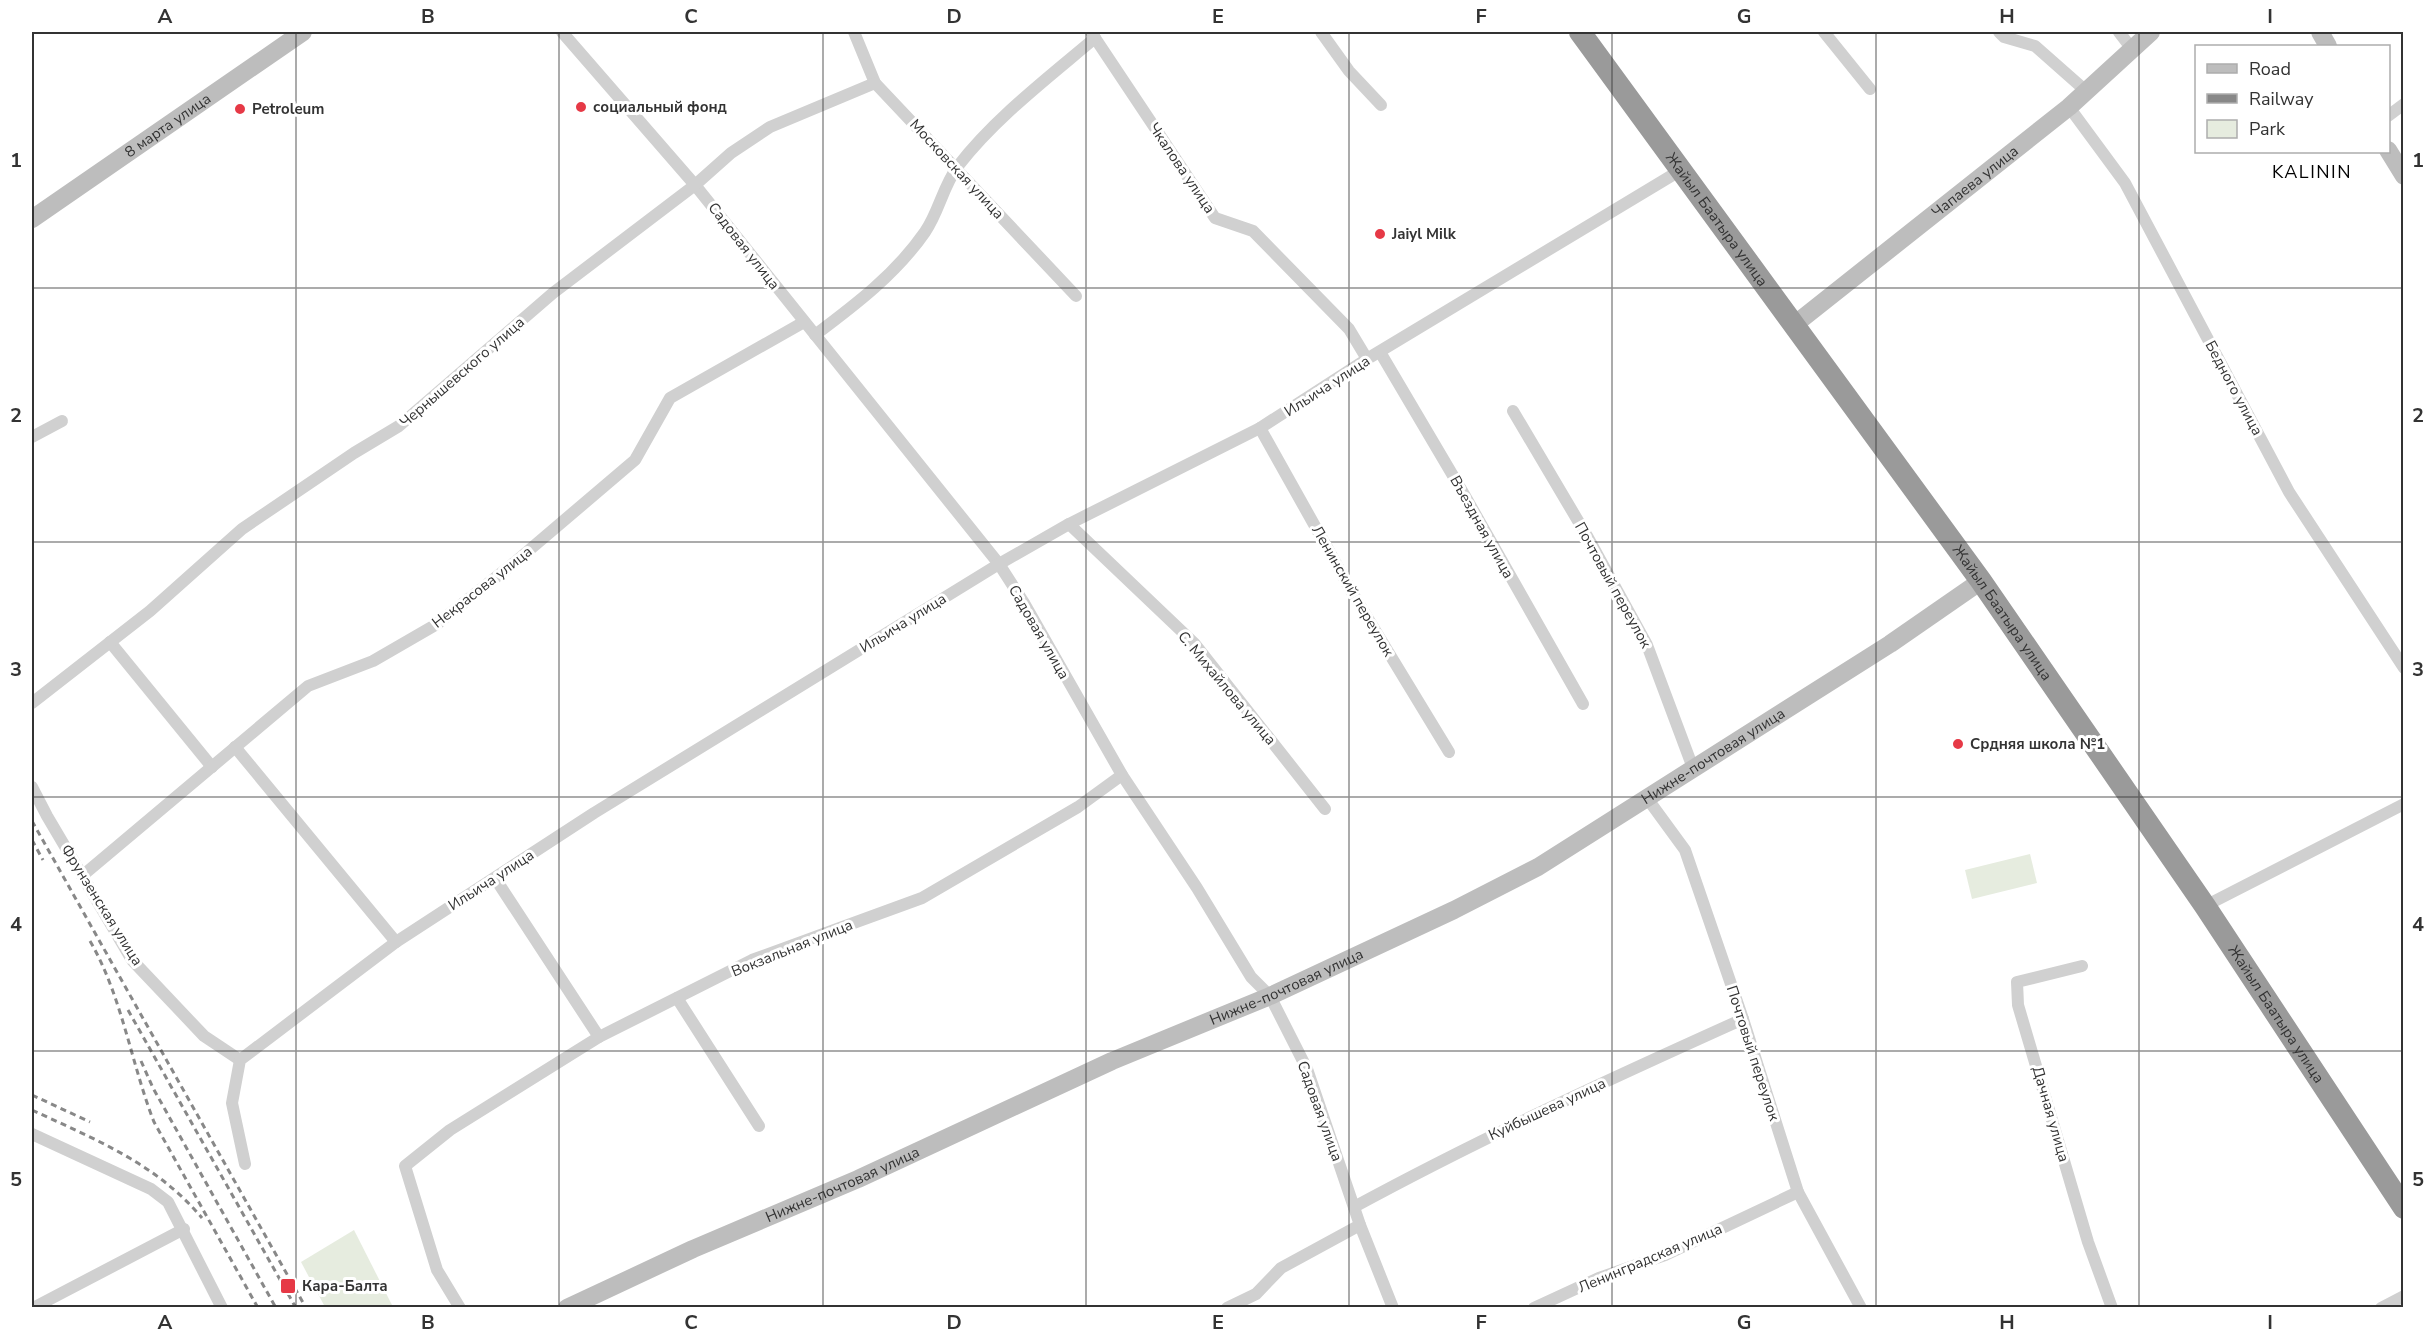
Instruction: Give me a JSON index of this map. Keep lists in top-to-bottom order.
{
  "streets": {
    "highway": ["Жайыл Баатыра улица"],
    "street": [
      "8 марта улица",
      "Чкалова улица",
      "Московская улица",
      "Чапаева улица",
      "Садовая улица",
      "Чернышевского улица",
      "Ильича улица",
      "Бедного улица",
      "Въездная улица",
      "Почтовый переулок",
      "Некрасова улица",
      "Ленинский переулок",
      "С. Михайлова улица",
      "Нижне-почтовая улица",
      "Фрунзенская улица",
      "Вокзальная улица",
      "Куйбышева улица",
      "Дачная улица",
      "Ленинградская улица"
    ]
  },
  "crossings": [
    ["Чкалова улица", "Ильича улица"],
    ["Московская улица", "Чернышевского улица"],
    ["Чапаева улица", "Жайыл Баатыра улица"],
    ["Чапаева улица", "Бедного улица"],
    ["Жайыл Баатыра улица", "Ильича улица"],
    ["Жайыл Баатыра улица", "Нижне-почтовая улица"],
    ["Садовая улица", "Чернышевского улица"],
    ["Садовая улица", "Ильича улица"],
    ["Садовая улица", "Некрасова улица"],
    ["Садовая улица", "Нижне-почтовая улица"],
    ["Садовая улица", "Вокзальная улица"],
    ["Садовая улица", "Куйбышева улица"],
    ["Ильича улица", "Въездная улица"],
    ["Ильича улица", "Ленинский переулок"],
    ["Ильича улица", "С. Михайлова улица"],
    ["Ильича улица", "Фрунзенская улица"],
    ["Почтовый переулок", "Нижне-почтовая улица"],
    ["Почтовый переулок", "Куйбышева улица"],
    ["Почтовый переулок", "Ленинградская улица"],
    ["Некрасова улица", "Фрунзенская улица"]
  ],
  "districts": ["KALININ"],
  "places": {
    "other": [
      "социальный фонд",
      "Petroleum",
      "Jaiyl Milk",
      "Срдняя школа №1"
    ],
    "transit": ["Кара-Балта"]
  },
  "legend": ["Road", "Railway", "Park"],
  "grid": {
    "columns": [
      "A",
      "B",
      "C",
      "D",
      "E",
      "F",
      "G",
      "H",
      "I"
    ],
    "rows": [
      "1",
      "2",
      "3",
      "4",
      "5"
    ]
  }
}
